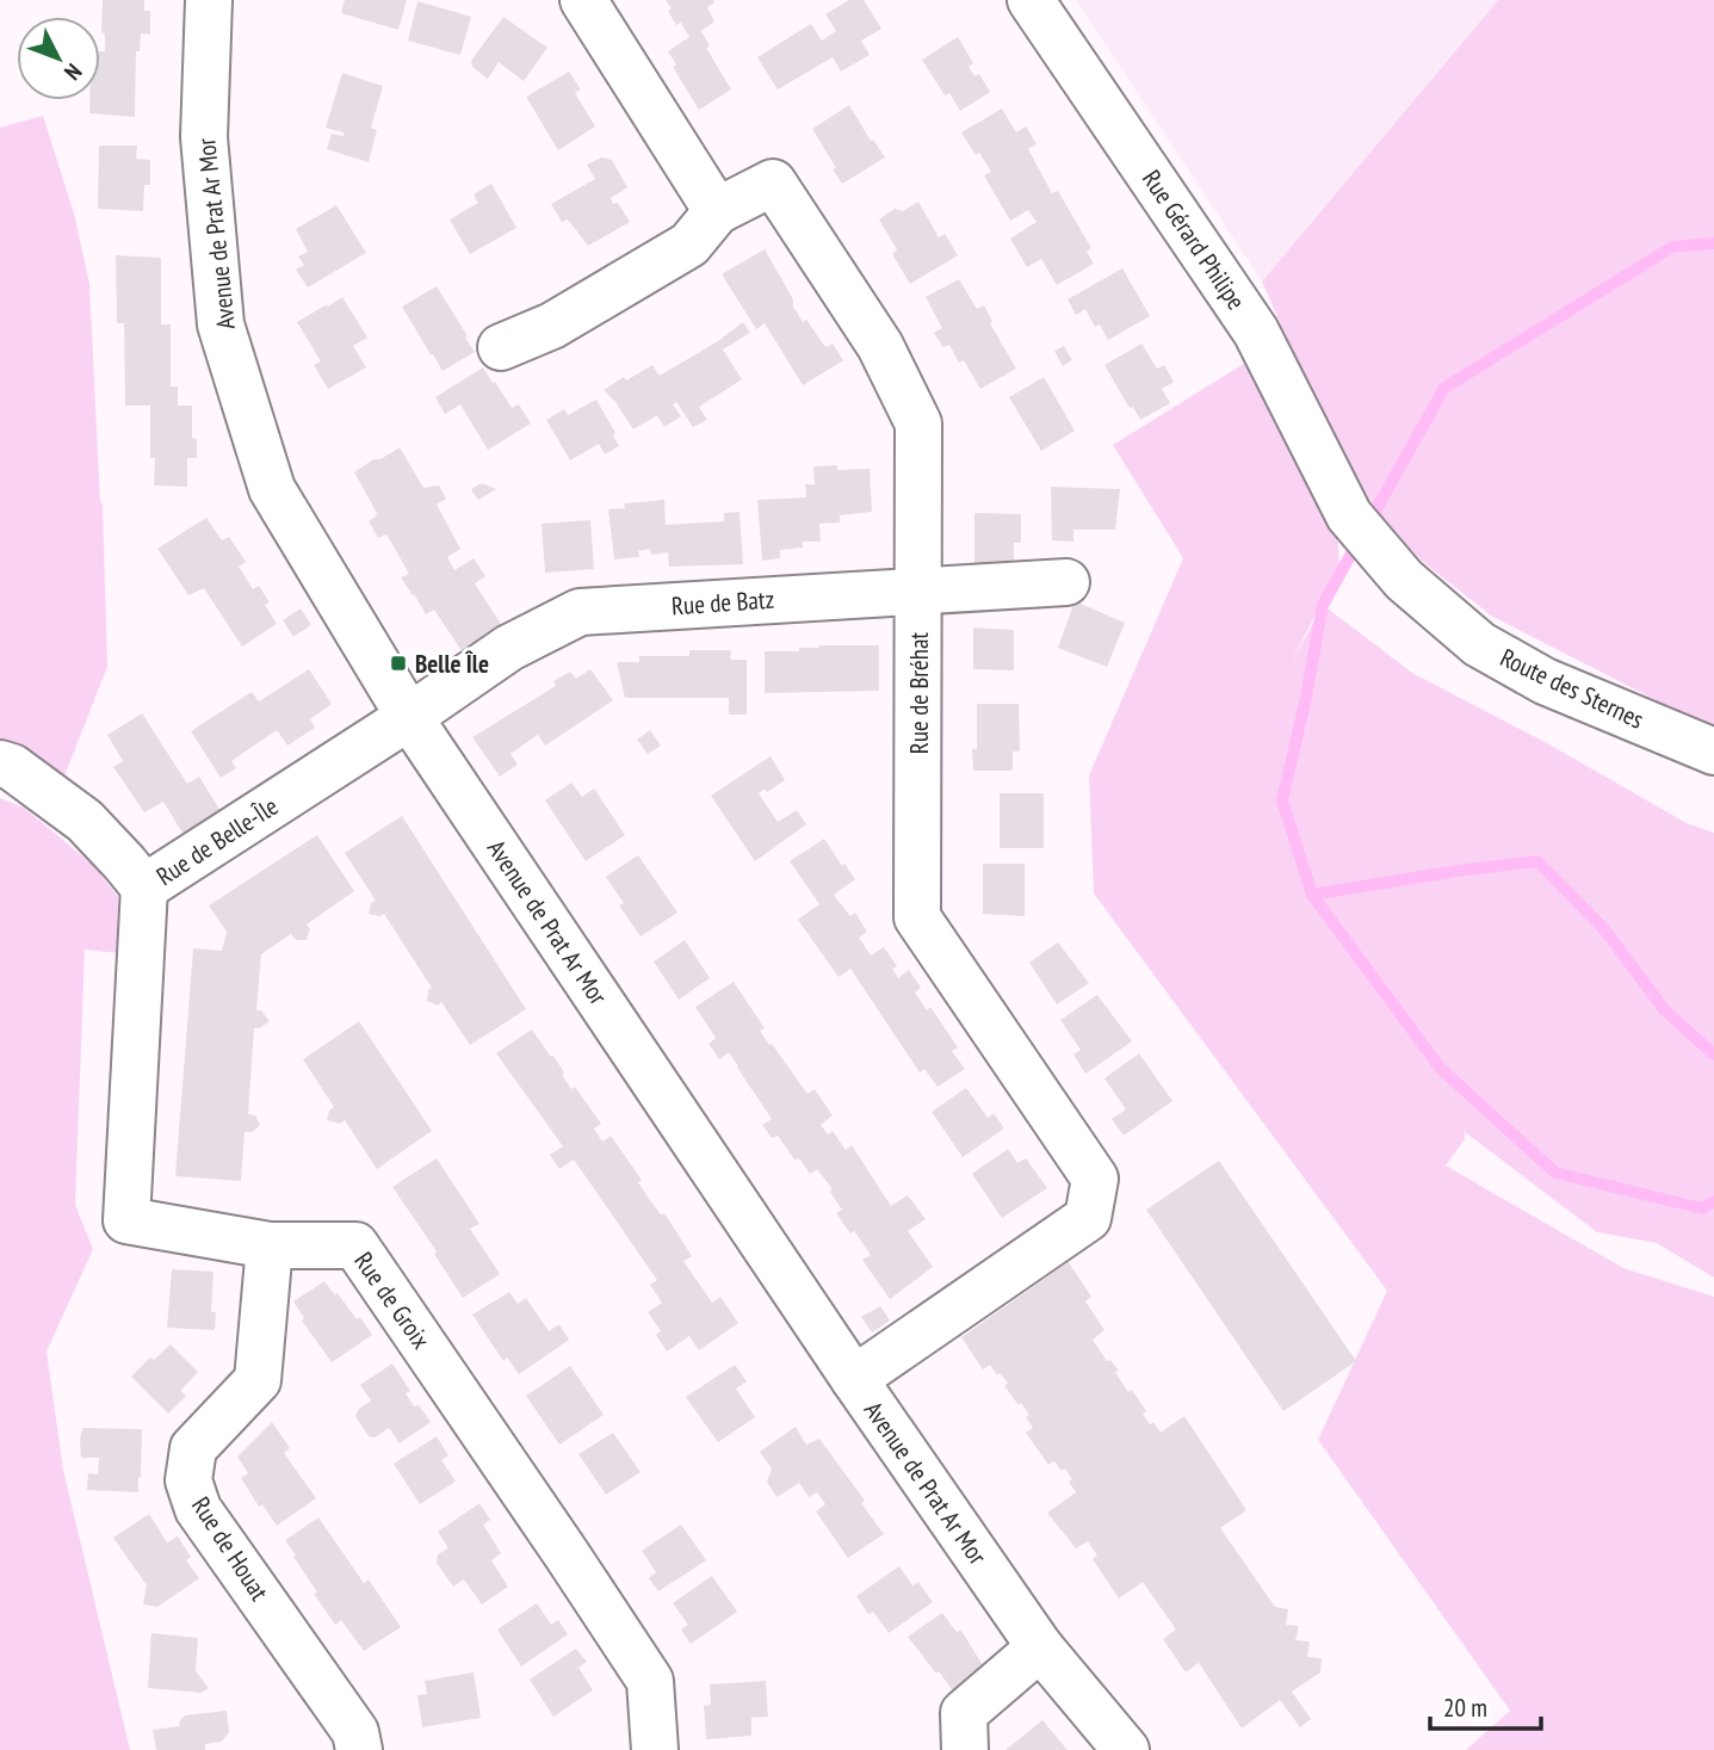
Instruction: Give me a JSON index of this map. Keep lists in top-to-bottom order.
{
  "streets": {
    "street": [
      "Avenue de Prat Ar Mor",
      "Rue Gérard Philipe",
      "Rue de Batz",
      "Route des Sternes",
      "Rue de Bréhat",
      "Rue de Belle-Île",
      "Rue de Groix",
      "Rue de Houat"
    ]
  },
  "crossings": [
    ["Avenue de Prat Ar Mor", "Rue de Batz"],
    ["Avenue de Prat Ar Mor", "Rue de Bréhat"],
    ["Avenue de Prat Ar Mor", "Rue de Belle-Île"],
    ["Rue Gérard Philipe", "Route des Sternes"],
    ["Rue de Batz", "Rue de Bréhat"],
    ["Rue de Batz", "Rue de Belle-Île"],
    ["Rue de Belle-Île", "Rue de Groix"],
    ["Rue de Groix", "Rue de Houat"]
  ],
  "places": {
    "transit": ["Belle Île"]
  },
  "scale_bar": "20 m",
  "north": "bottom right"
}
